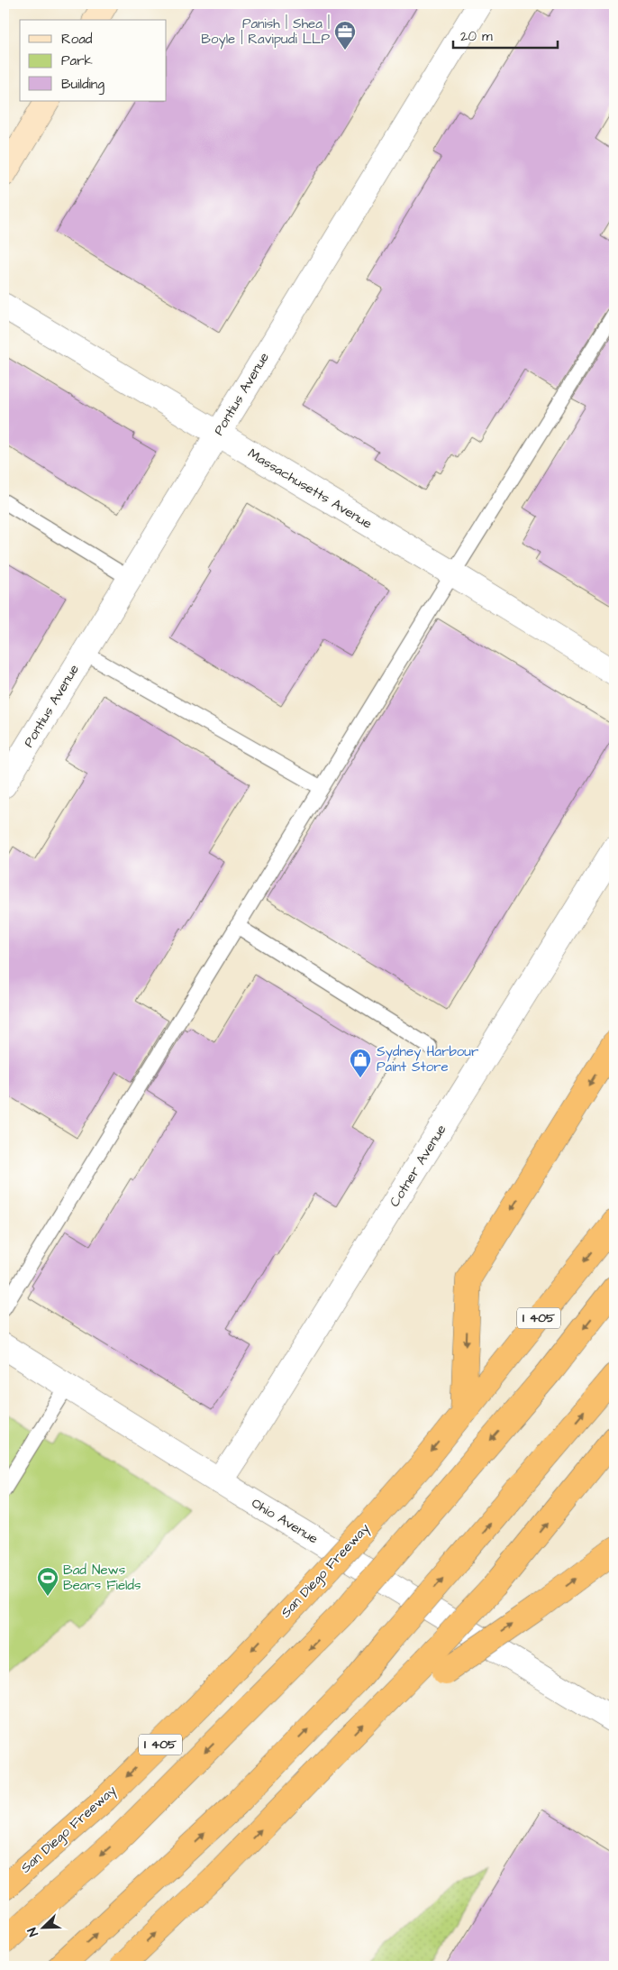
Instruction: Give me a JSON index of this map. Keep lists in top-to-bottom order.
{
  "streets": {
    "highway": ["I 405", "San Diego Freeway"],
    "street": [
      "Pontius Avenue",
      "Massachusetts Avenue",
      "Cotner Avenue",
      "Ohio Avenue"
    ]
  },
  "crossings": [
    ["Pontius Avenue", "Massachusetts Avenue"],
    ["Cotner Avenue", "Ohio Avenue"]
  ],
  "places": {
    "office": ["Panish | Shea | Boyle | Ravipudi LLP"],
    "shop": ["Sydney Harbour Paint Store"],
    "sports": ["Bad News Bears Fields"]
  },
  "legend": ["Road", "Park", "Building"],
  "scale_bar": "20 m",
  "north": "bottom left"
}
